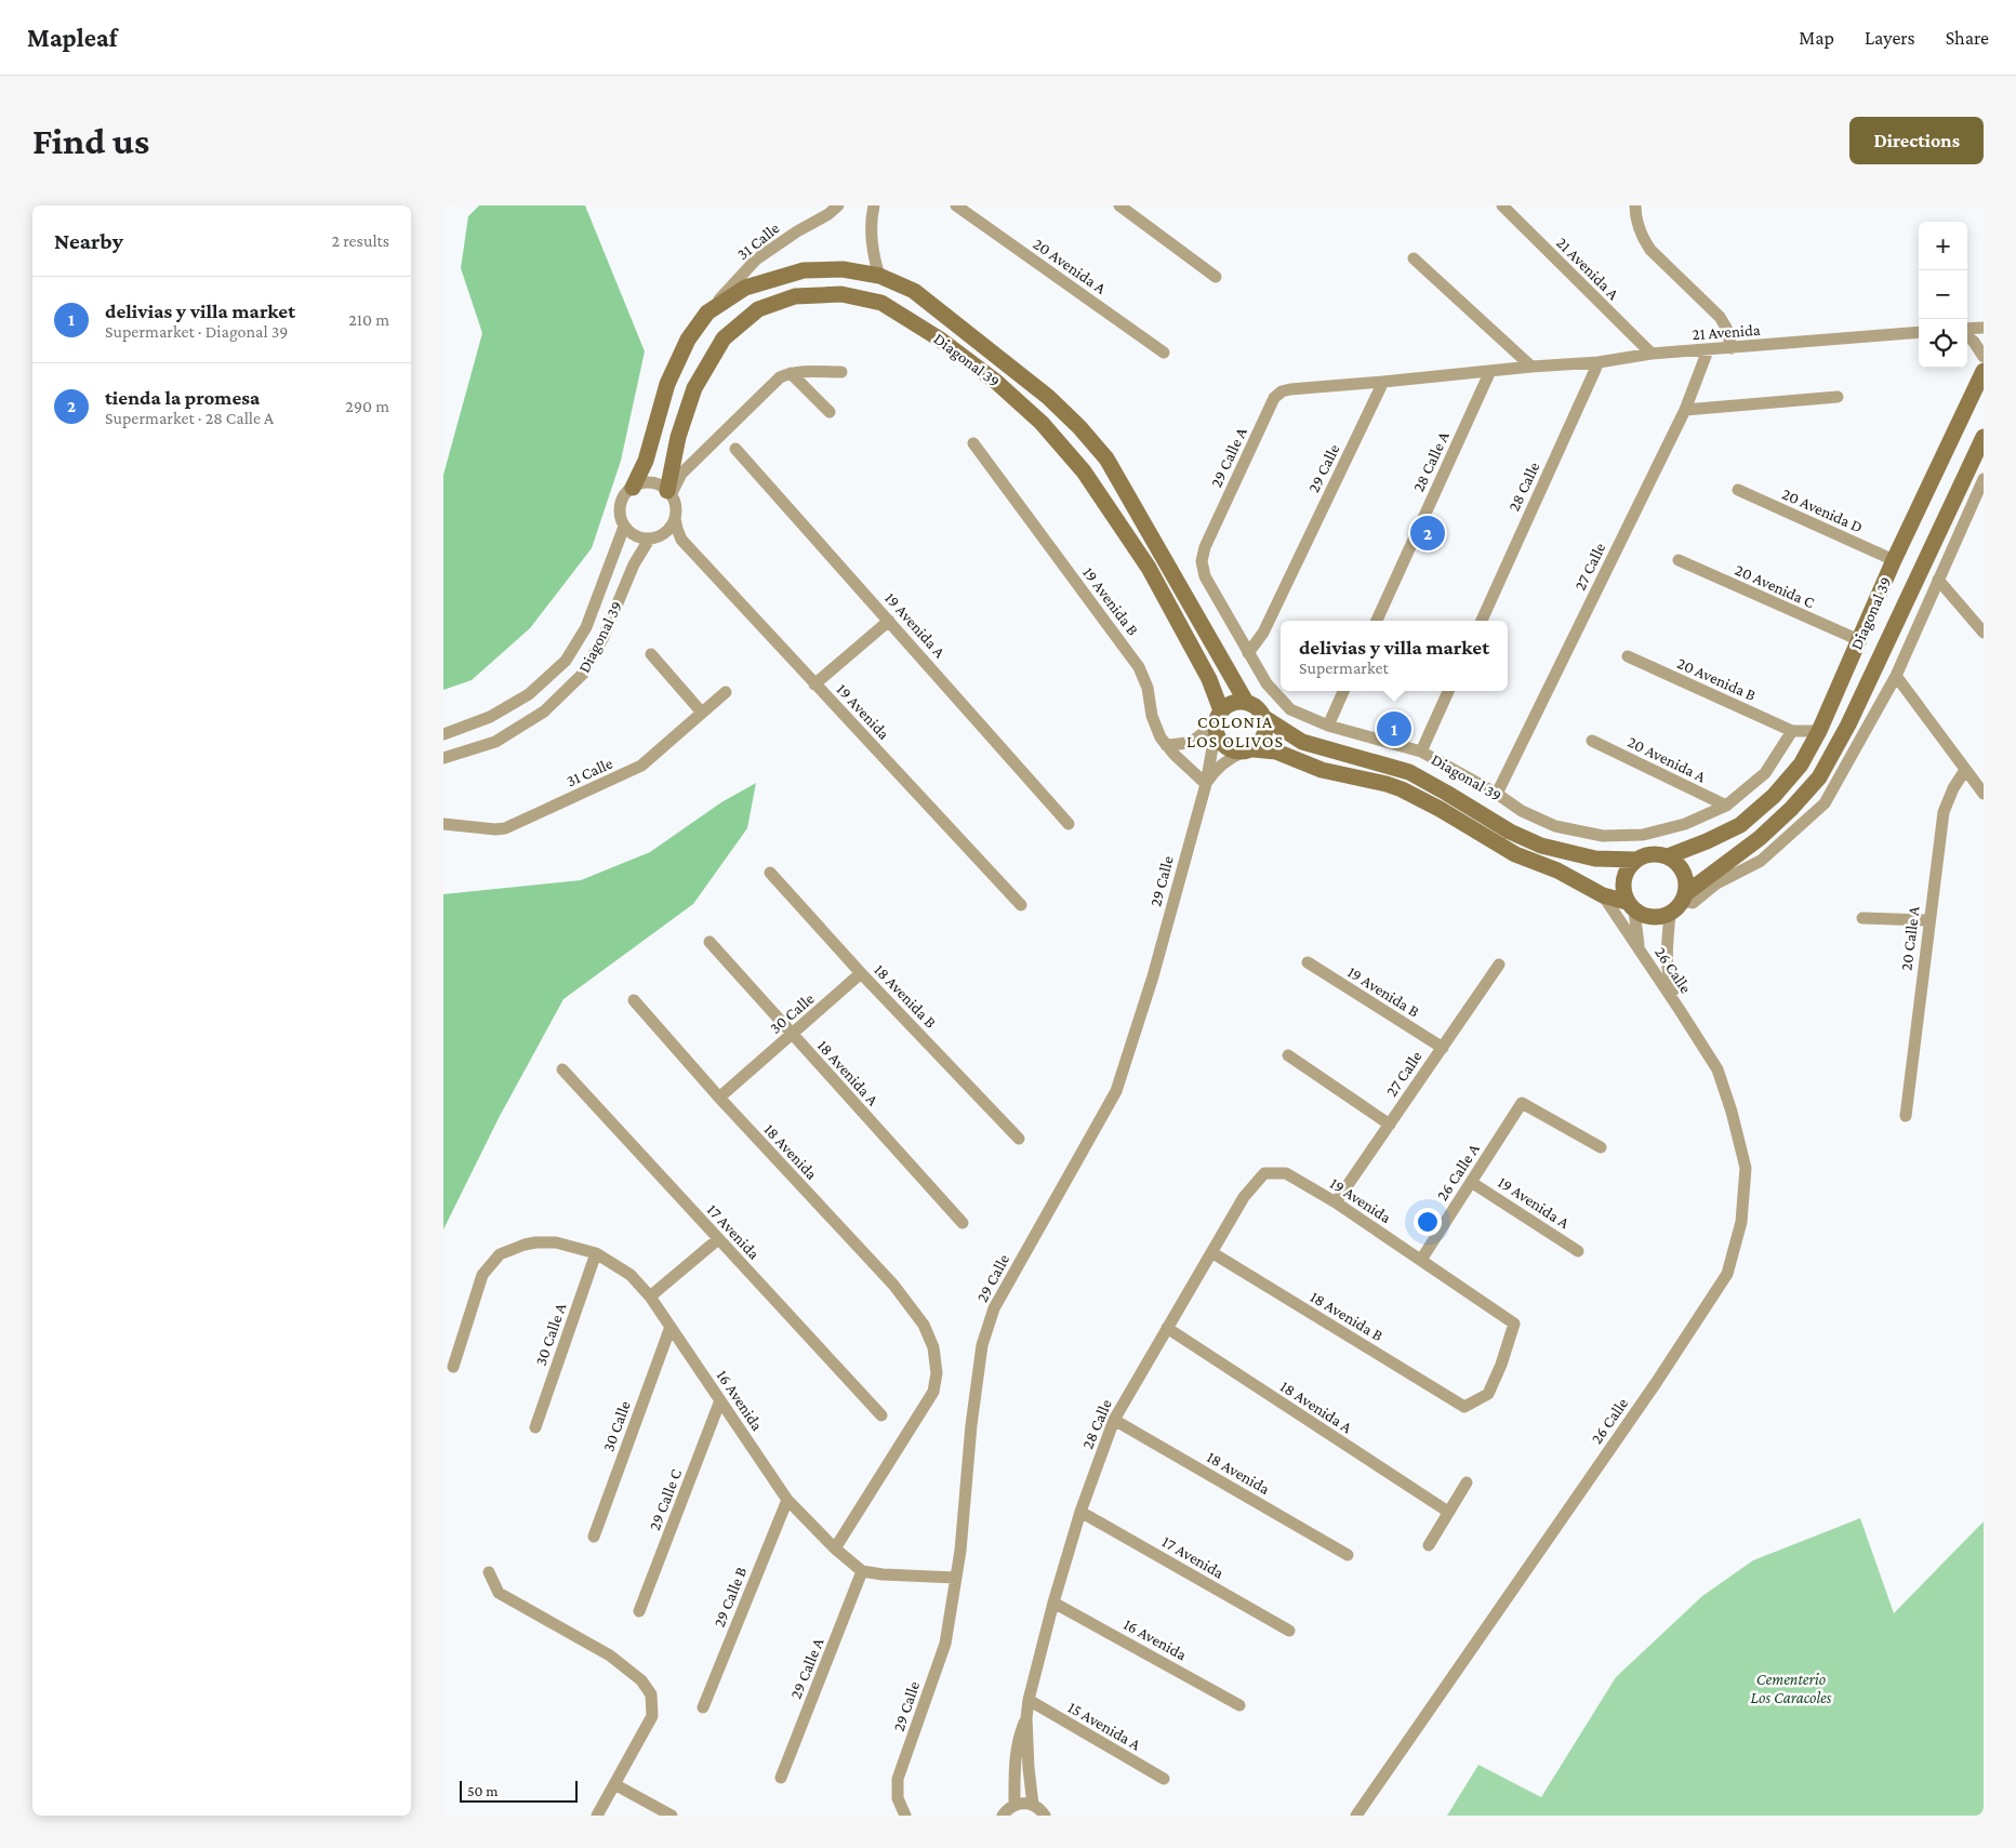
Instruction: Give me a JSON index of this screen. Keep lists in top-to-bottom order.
{
  "streets": {
    "street": [
      "31 Calle",
      "20 Avenida A",
      "21 Avenida A",
      "21 Avenida",
      "Diagonal 39",
      "29 Calle A",
      "28 Calle A",
      "29 Calle",
      "28 Calle",
      "20 Avenida D",
      "27 Calle",
      "20 Avenida C",
      "19 Avenida B",
      "19 Avenida A",
      "20 Avenida B",
      "19 Avenida",
      "20 Calle A",
      "26 Calle",
      "18 Avenida B",
      "30 Calle",
      "18 Avenida A",
      "18 Avenida",
      "26 Calle A",
      "17 Avenida",
      "30 Calle A",
      "16 Avenida",
      "29 Calle C",
      "29 Calle B",
      "15 Avenida A"
    ]
  },
  "crossings": [
    ["31 Calle", "Diagonal 39"],
    ["20 Avenida A", "Diagonal 39"],
    ["21 Avenida A", "21 Avenida"],
    ["21 Avenida", "29 Calle A"],
    ["21 Avenida", "28 Calle A"],
    ["21 Avenida", "29 Calle"],
    ["21 Avenida", "28 Calle"],
    ["21 Avenida", "27 Calle"],
    ["Diagonal 39", "29 Calle A"],
    ["Diagonal 39", "29 Calle"],
    ["Diagonal 39", "20 Avenida D"],
    ["Diagonal 39", "27 Calle"],
    ["Diagonal 39", "20 Avenida C"],
    ["Diagonal 39", "20 Avenida B"],
    ["Diagonal 39", "19 Avenida"],
    ["Diagonal 39", "26 Calle"],
    ["29 Calle A", "16 Avenida"],
    ["29 Calle", "19 Avenida B"],
    ["28 Calle", "19 Avenida"],
    ["28 Calle", "18 Avenida B"],
    ["28 Calle", "18 Avenida A"],
    ["28 Calle", "18 Avenida"],
    ["28 Calle", "17 Avenida"],
    ["28 Calle", "16 Avenida"],
    ["28 Calle", "15 Avenida A"],
    ["27 Calle", "19 Avenida B"],
    ["27 Calle", "19 Avenida"],
    ["19 Avenida A", "26 Calle A"],
    ["19 Avenida", "18 Avenida B"],
    ["19 Avenida", "26 Calle A"],
    ["18 Avenida B", "30 Calle"],
    ["30 Calle", "18 Avenida A"],
    ["30 Calle", "18 Avenida"],
    ["30 Calle", "16 Avenida"],
    ["18 Avenida", "16 Avenida"],
    ["30 Calle A", "16 Avenida"],
    ["16 Avenida", "29 Calle C"],
    ["16 Avenida", "29 Calle B"]
  ],
  "districts": ["COLONIA LOS OLIVOS"],
  "parks": ["Cementerio Los Caracoles"],
  "scale_bar": "50 m",
  "page": {
    "header": "Mapleaf",
    "nav": ["Map", "Layers", "Share"],
    "buttons": "Directions",
    "title": "Find us",
    "heading": ["Nearby", "2 results"],
    "map_buttons": ["+", "−"],
    "list": [
      {
        "mark": "1",
        "name": "delivias y villa market",
        "note": "Supermarket · Diagonal 39",
        "value": "210 m"
      },
      {
        "mark": "2",
        "name": "tienda la promesa",
        "note": "Supermarket · 28 Calle A",
        "value": "290 m"
      }
    ],
    "pins": ["2", "1"],
    "popup": ["delivias y villa market", "Supermarket"],
    "scale": "50 m"
  }
}
